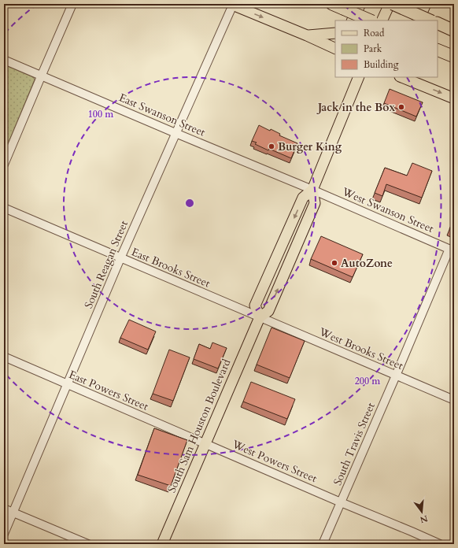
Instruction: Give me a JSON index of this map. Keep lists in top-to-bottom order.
{
  "streets": {
    "main road": ["South Sam Houston Boulevard"],
    "street": [
      "East Swanson Street",
      "West Swanson Street",
      "South Reagan Street",
      "East Brooks Street",
      "West Brooks Street",
      "East Powers Street",
      "South Travis Street",
      "West Powers Street"
    ]
  },
  "crossings": [
    ["East Swanson Street", "West Swanson Street"],
    ["East Swanson Street", "South Reagan Street"],
    ["East Swanson Street", "South Sam Houston Boulevard"],
    ["West Swanson Street", "South Sam Houston Boulevard"],
    ["West Swanson Street", "South Travis Street"],
    ["South Reagan Street", "East Brooks Street"],
    ["South Reagan Street", "East Powers Street"],
    ["East Brooks Street", "West Brooks Street"],
    ["East Brooks Street", "South Sam Houston Boulevard"],
    ["West Brooks Street", "South Sam Houston Boulevard"],
    ["West Brooks Street", "South Travis Street"],
    ["East Powers Street", "South Sam Houston Boulevard"],
    ["East Powers Street", "West Powers Street"],
    ["South Sam Houston Boulevard", "West Powers Street"],
    ["South Travis Street", "West Powers Street"]
  ],
  "places": ["Jack in the Box", "Burger King", "AutoZone"],
  "legend": ["Road", "Park", "Building"],
  "north": "bottom",
  "rings": ["100 m", "200 m"]
}
